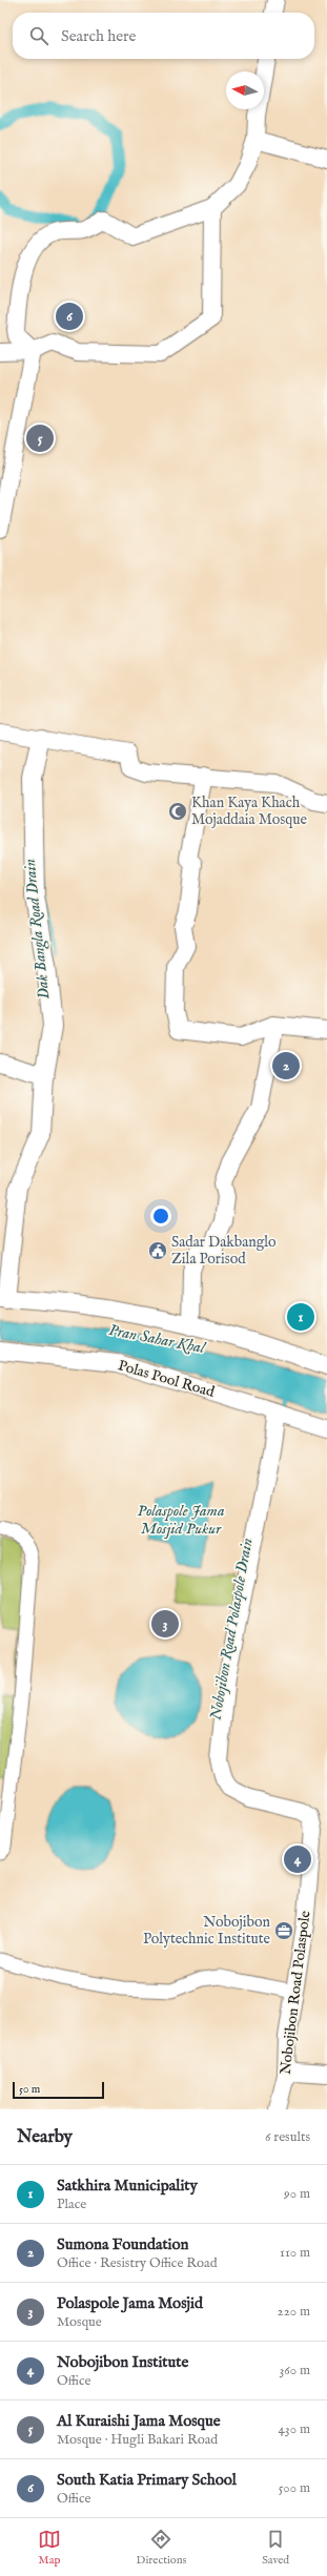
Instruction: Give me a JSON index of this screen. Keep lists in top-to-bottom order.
{
  "streets": {
    "street": ["Polas Pool Road", "Nobojibon Road Polaspole"]
  },
  "crossings": [
    ["Polas Pool Road", "Nobojibon Road Polaspole"]
  ],
  "water": [
    "Dak Bangla Road Drain",
    "Pran Sahar Khal",
    "Polaspole Jama Mosjid Pukur",
    "Nobojibon Road Polaspole Drain"
  ],
  "places": {
    "mosque": ["Khan Kaya Khach Mojaddaia Mosque"],
    "public building": ["Sadar Dakbanglo Zila Porisod"],
    "office": ["Nobojibon Polytechnic Institute"]
  },
  "scale_bar": "50 m",
  "north": "left",
  "page": {
    "search": "Search here",
    "pins": [
      "6",
      "5",
      "2",
      "1",
      "3",
      "4"
    ],
    "scale": "50 m",
    "heading": ["Nearby", "6 results"],
    "list": [
      {
        "mark": "1",
        "name": "Satkhira Municipality",
        "note": "Place",
        "value": "90 m"
      },
      {
        "mark": "2",
        "name": "Sumona Foundation",
        "note": "Office · Resistry Office Road",
        "value": "110 m"
      },
      {
        "mark": "3",
        "name": "Polaspole Jama Mosjid",
        "note": "Mosque",
        "value": "220 m"
      },
      {
        "mark": "4",
        "name": "Nobojibon Institute",
        "note": "Office",
        "value": "360 m"
      },
      {
        "mark": "5",
        "name": "Al Kuraishi Jama Mosque",
        "note": "Mosque · Hugli Bakari Road",
        "value": "430 m"
      },
      {
        "mark": "6",
        "name": "South Katia Primary School",
        "note": "Office",
        "value": "500 m"
      }
    ],
    "nav": ["Map", "Directions", "Saved"]
  }
}
